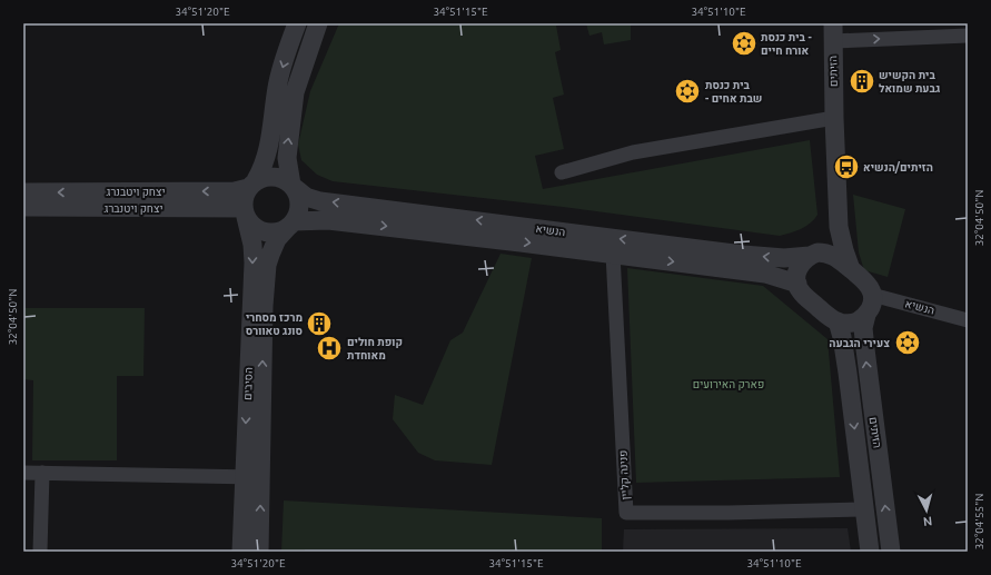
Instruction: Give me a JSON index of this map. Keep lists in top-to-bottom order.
{
  "streets": {
    "street": [
      "הזיתים",
      "יצחק ויטבנרג",
      "יצחק ויטנברג",
      "הנשיא",
      "הסיבים",
      "פנינה קליין"
    ]
  },
  "crossings": [
    ["הזיתים", "הנשיא"],
    ["הזיתים", "פנינה קליין"],
    ["יצחק ויטבנרג", "יצחק ויטנברג"],
    ["יצחק ויטבנרג", "הנשיא"],
    ["יצחק ויטבנרג", "הסיבים"],
    ["יצחק ויטנברג", "הנשיא"],
    ["יצחק ויטנברג", "הסיבים"],
    ["הנשיא", "הסיבים"],
    ["הנשיא", "פנינה קליין"]
  ],
  "one_way": ["יצחק ויטבנרג"],
  "parks": ["פארק האירועים"],
  "places": {
    "synagogue": ["בית כנסת - אורח חיים", "בית כנסת - שבת אחים", "צעירי הגבעה"],
    "building": ["בית הקשיש גבעת שמואל", "מרכז מסחרי סונג טאוורס"],
    "bus stop": ["הזיתים/הנשיא"],
    "hospital": ["קופת חולים מאוחדת"]
  },
  "north": "bottom",
  "coordinates": [
    "34°51'20\"E",
    "34°51'15\"E",
    "34°51'10\"E",
    "32°04'50\"N",
    "32°04'55\"N"
  ]
}
